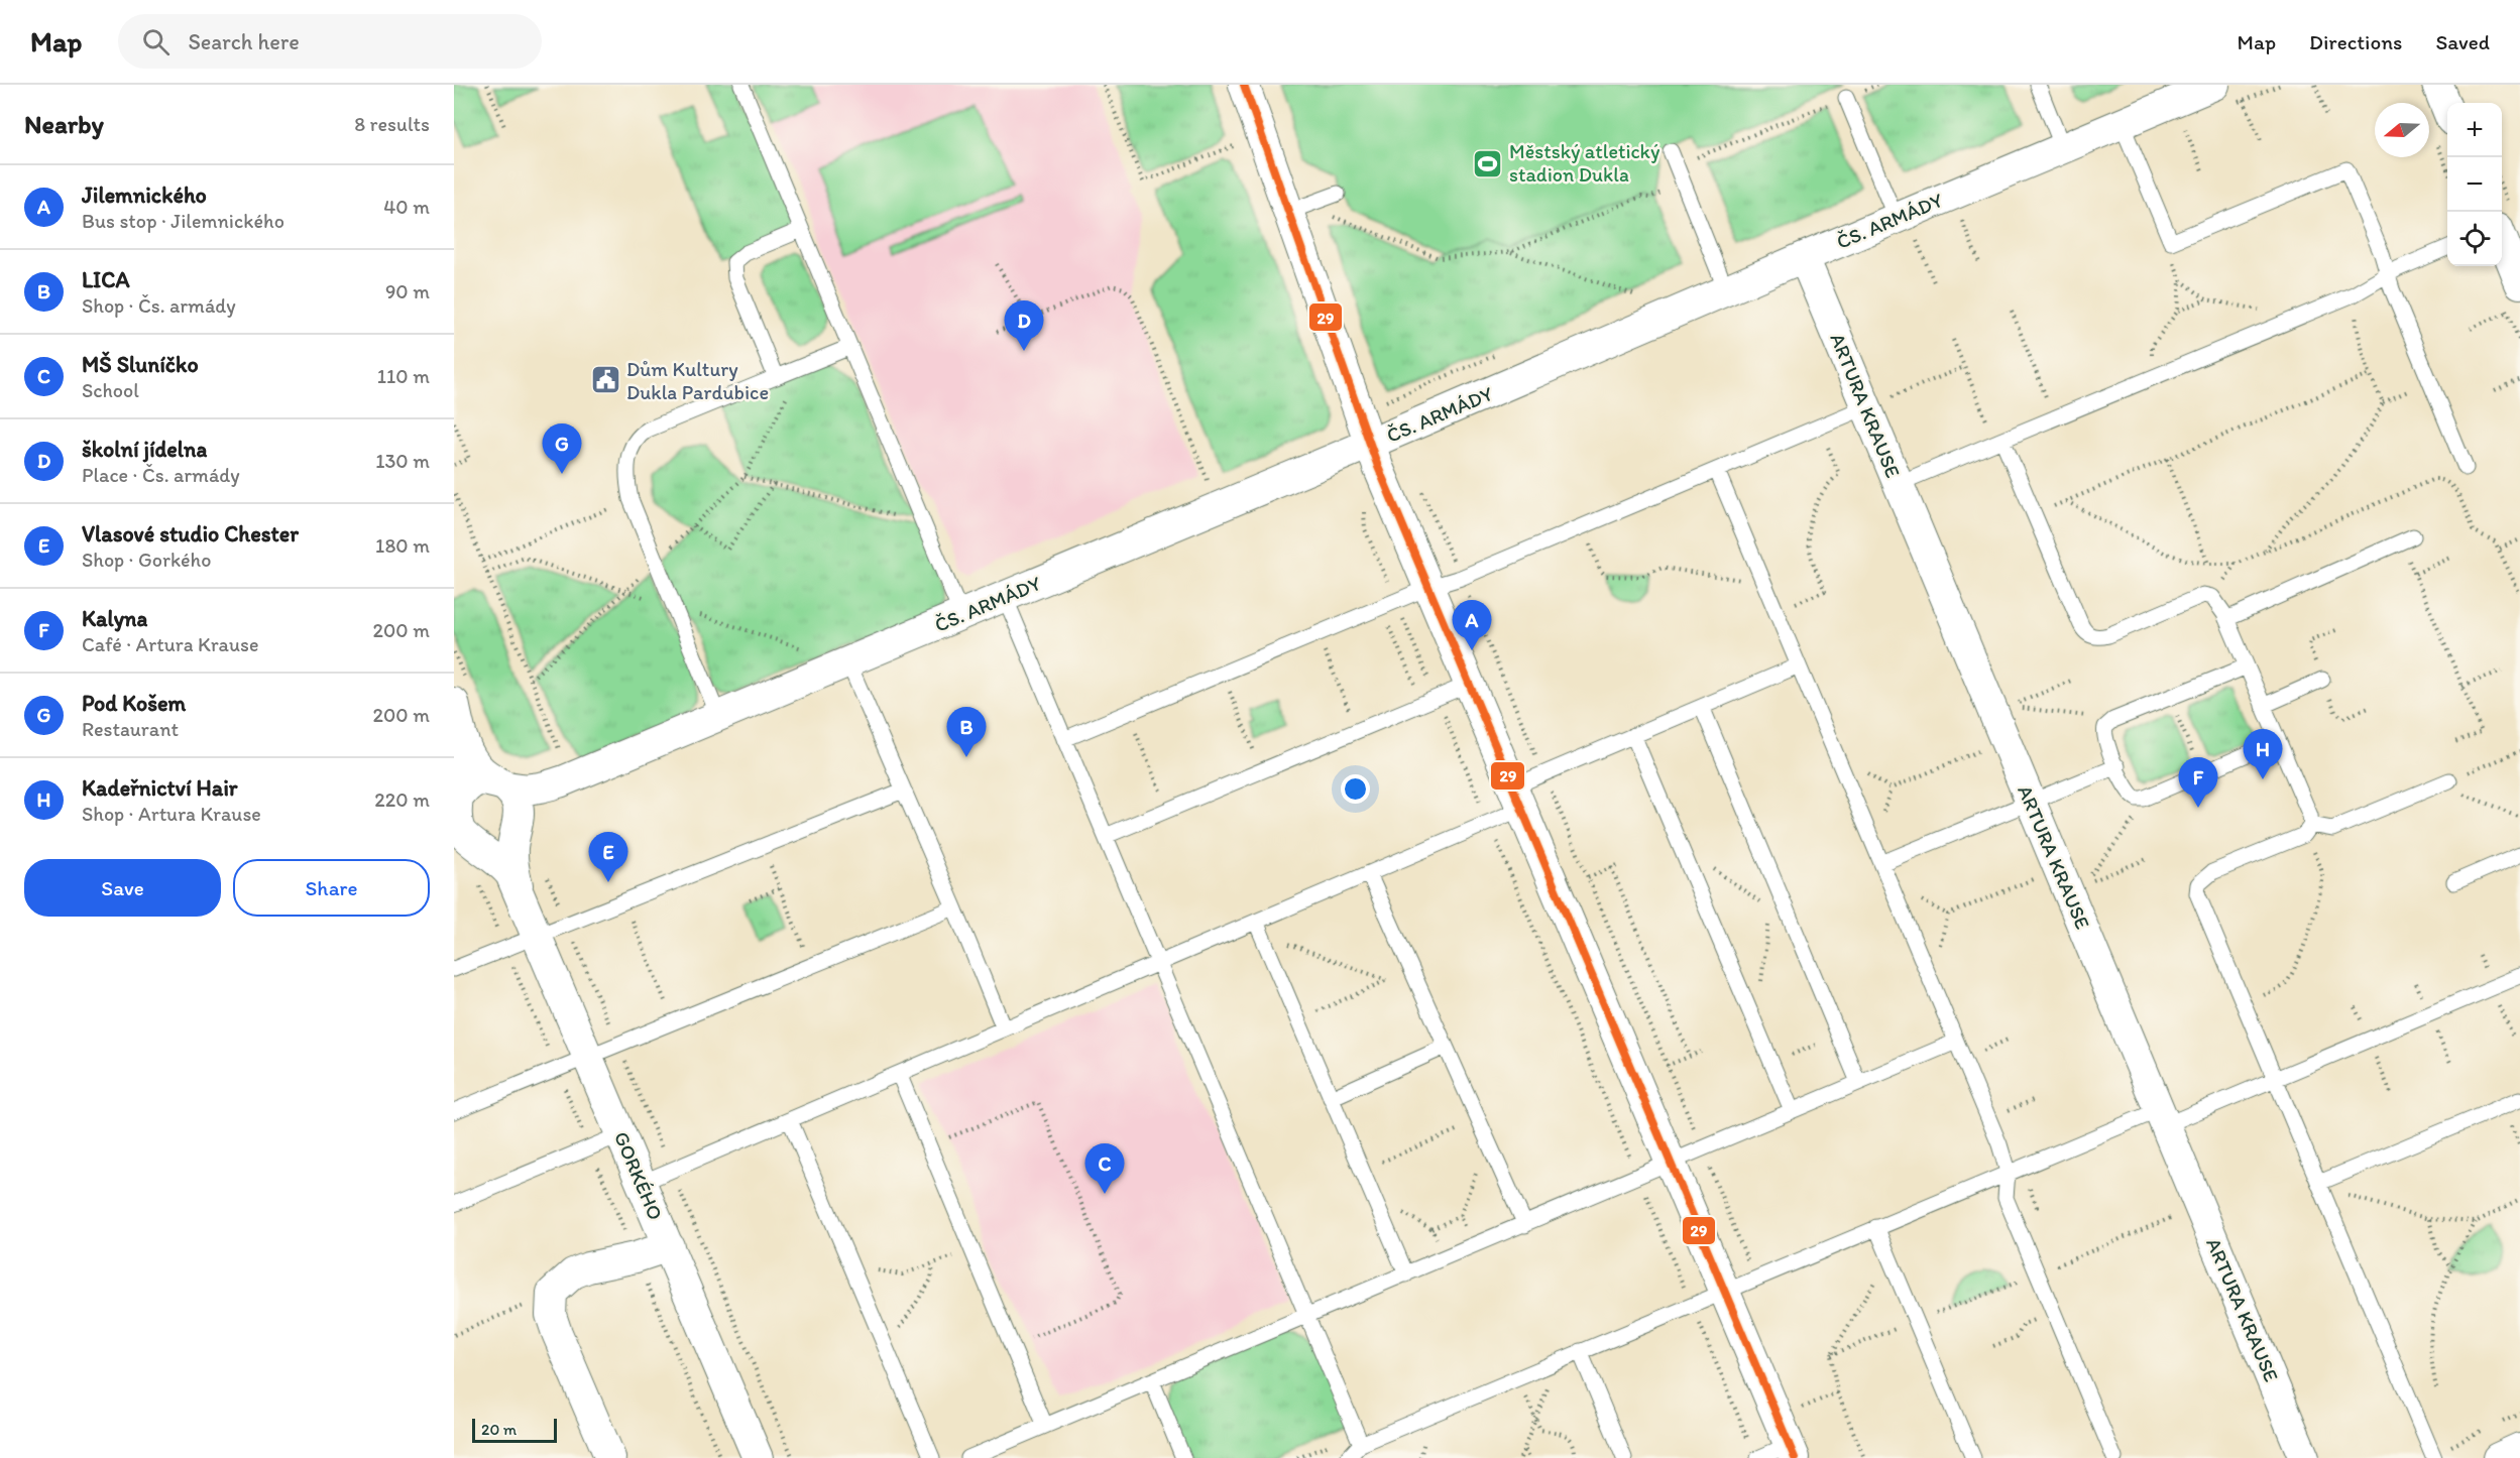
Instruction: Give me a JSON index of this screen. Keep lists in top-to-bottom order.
{
  "streets": {
    "street": ["ČS. ARMÁDY", "ARTURA KRAUSE", "GORKÉHO"]
  },
  "crossings": [
    ["ČS. ARMÁDY", "ARTURA KRAUSE"],
    ["ČS. ARMÁDY", "GORKÉHO"]
  ],
  "places": {
    "sports": ["Městský atletický stadion Dukla"],
    "public building": ["Dům Kultury Dukla Pardubice"]
  },
  "lines": ["transit line 29"],
  "scale_bar": "20 m",
  "north": "left",
  "page": {
    "header": "Map",
    "search": "Search here",
    "nav": ["Map", "Directions", "Saved"],
    "heading": ["Nearby", "8 results"],
    "map_buttons": ["+", "−"],
    "list": [
      {
        "mark": "A",
        "name": "Jilemnického",
        "note": "Bus stop · Jilemnického",
        "value": "40 m"
      },
      {
        "mark": "B",
        "name": "LICA",
        "note": "Shop · Čs. armády",
        "value": "90 m"
      },
      {
        "mark": "C",
        "name": "MŠ Sluníčko",
        "note": "School",
        "value": "110 m"
      },
      {
        "mark": "D",
        "name": "školní jídelna",
        "note": "Place · Čs. armády",
        "value": "130 m"
      },
      {
        "mark": "E",
        "name": "Vlasové studio Chester",
        "note": "Shop · Gorkého",
        "value": "180 m"
      },
      {
        "mark": "F",
        "name": "Kalyna",
        "note": "Café · Artura Krause",
        "value": "200 m"
      },
      {
        "mark": "G",
        "name": "Pod Košem",
        "note": "Restaurant",
        "value": "200 m"
      },
      {
        "mark": "H",
        "name": "Kadeřnictví Hair",
        "note": "Shop · Artura Krause",
        "value": "220 m"
      }
    ],
    "pins": [
      "D",
      "G",
      "A",
      "B",
      "H",
      "F",
      "E",
      "C"
    ],
    "buttons": ["Save", "Share"],
    "scale": "20 m"
  }
}
